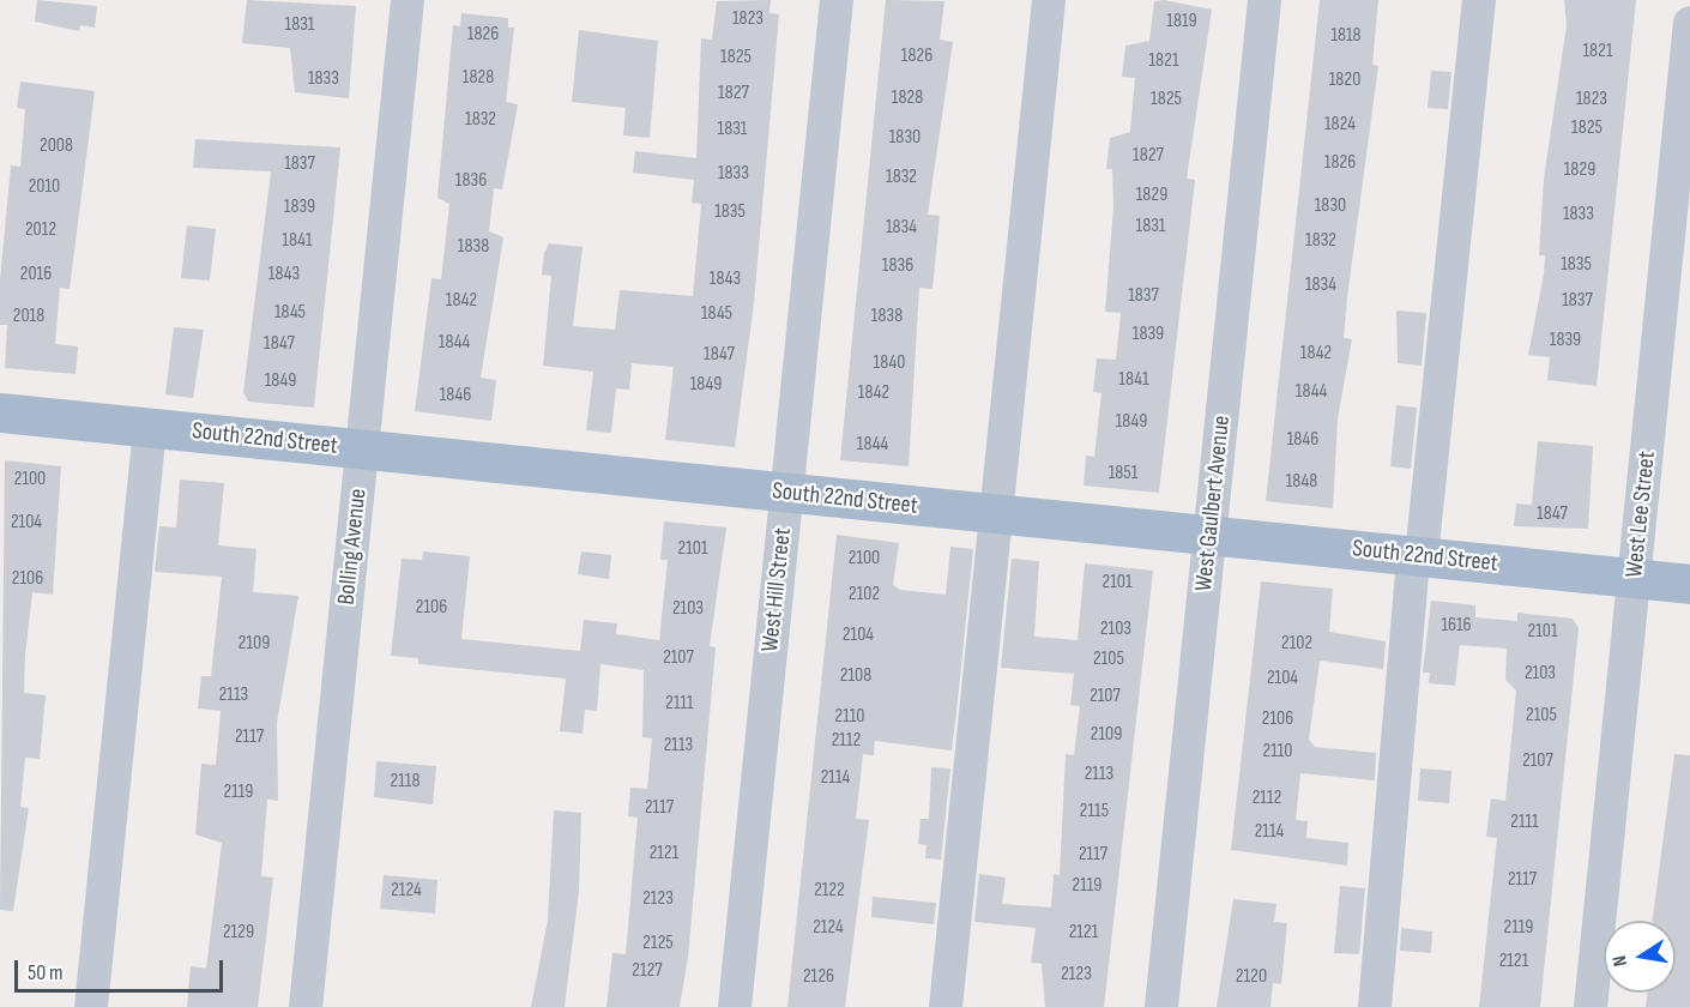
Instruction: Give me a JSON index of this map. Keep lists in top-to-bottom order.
{
  "streets": {
    "main road": ["South 22nd Street"],
    "street": [
      "West Gaulbert Avenue",
      "West Lee Street",
      "Bolling Avenue",
      "West Hill Street"
    ]
  },
  "crossings": [
    ["South 22nd Street", "West Gaulbert Avenue"],
    ["South 22nd Street", "West Lee Street"],
    ["South 22nd Street", "Bolling Avenue"],
    ["South 22nd Street", "West Hill Street"]
  ],
  "house_numbers": [
    "1823",
    "1819",
    "1831",
    "1826",
    "1818",
    "1821",
    "1826",
    "1825",
    "1821",
    "1828",
    "1833",
    "1820",
    "1827",
    "1828",
    "1825",
    "1823",
    "1832",
    "1824",
    "1825",
    "1831",
    "1830",
    "2008",
    "1827",
    "1826",
    "1837",
    "1829",
    "1833",
    "1832",
    "1836",
    "2010",
    "1829",
    "1830",
    "1839",
    "1835",
    "1833",
    "1831",
    "1834",
    "2012",
    "1841",
    "1832",
    "1838",
    "1835",
    "1836",
    "2016",
    "1843",
    "1843",
    "1834",
    "1837",
    "1842",
    "1837",
    "1845",
    "1845",
    "2018",
    "1838",
    "1839",
    "1839",
    "1844",
    "1847",
    "1842",
    "1847",
    "1840",
    "1841",
    "1849",
    "1849",
    "1844",
    "1842",
    "1846",
    "1849",
    "1846",
    "1844",
    "1851",
    "2100",
    "1848",
    "1847",
    "2104",
    "2101",
    "2100",
    "2106",
    "2101",
    "2102",
    "2106",
    "2103",
    "1616",
    "2103",
    "2101",
    "2104",
    "2109",
    "2102",
    "2107",
    "2105",
    "2103",
    "2108",
    "2104",
    "2113",
    "2107",
    "2111",
    "2105",
    "2110",
    "2106",
    "2109",
    "2117",
    "2112",
    "2113",
    "2110",
    "2107",
    "2113",
    "2114",
    "2118",
    "2119",
    "2112",
    "2117",
    "2115",
    "2111",
    "2114",
    "2121",
    "2117",
    "2117",
    "2119",
    "2124",
    "2122",
    "2123",
    "2124",
    "2119",
    "2129",
    "2121",
    "2125",
    "2121",
    "2127",
    "2123",
    "2126",
    "2120"
  ],
  "scale_bar": "50 m",
  "north": "left"
}
